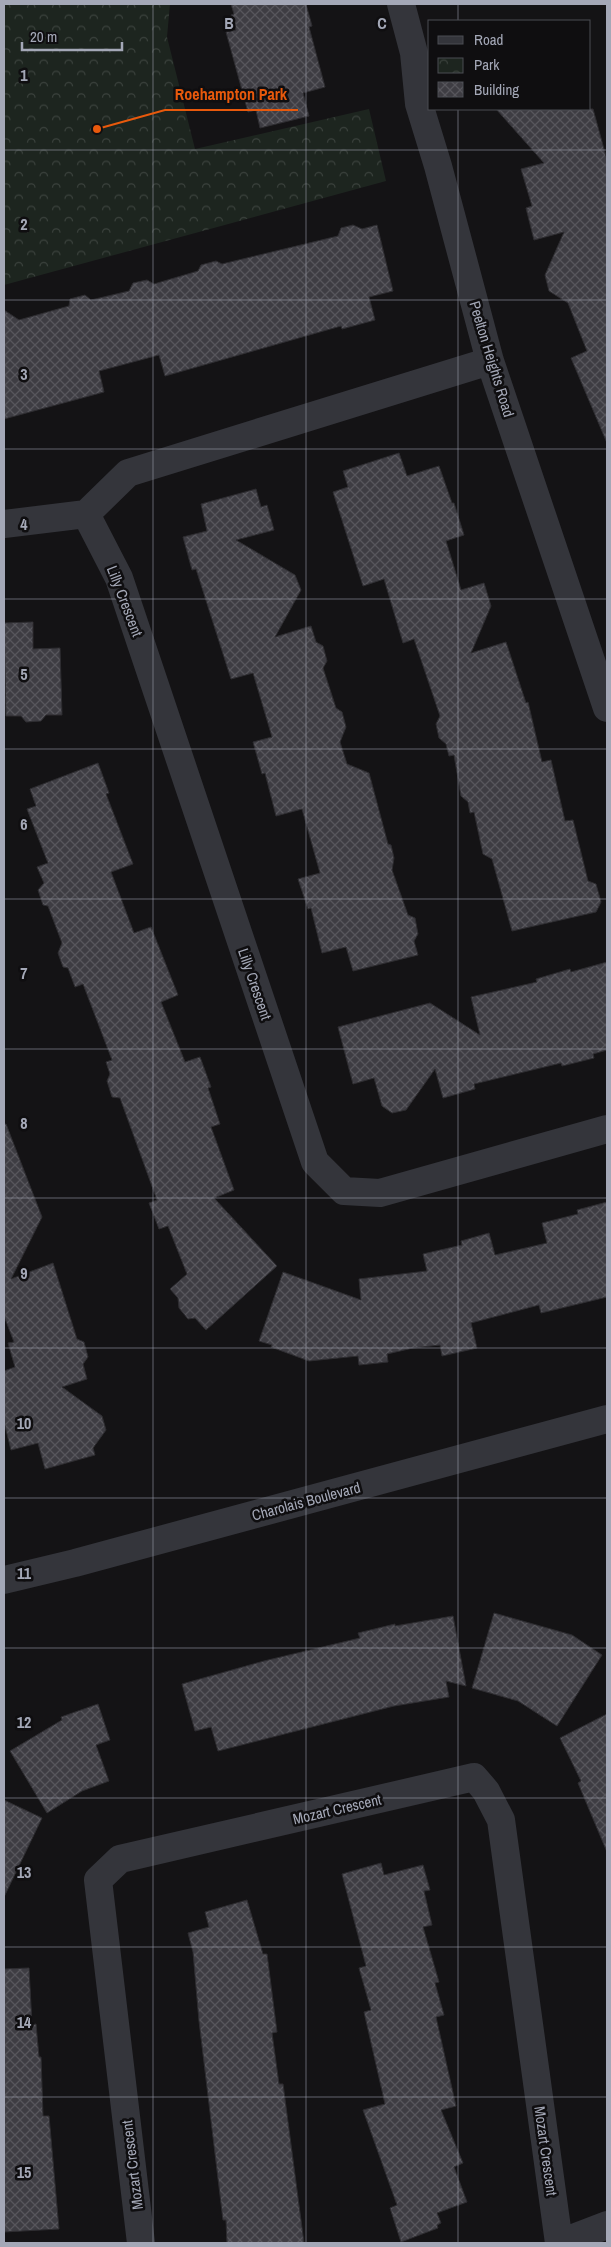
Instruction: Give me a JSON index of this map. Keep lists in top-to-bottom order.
{
  "streets": {
    "street": [
      "Peelton Heights Road",
      "Lilly Crescent",
      "Charolais Boulevard",
      "Mozart Crescent"
    ]
  },
  "places": ["Roehampton Park"],
  "legend": ["Road", "Park", "Building"],
  "scale_bar": "20 m",
  "grid": {
    "columns": ["B", "C"],
    "rows": [
      "1",
      "2",
      "3",
      "4",
      "5",
      "6",
      "7",
      "8",
      "9",
      "10",
      "11",
      "12",
      "13",
      "14",
      "15"
    ]
  }
}
